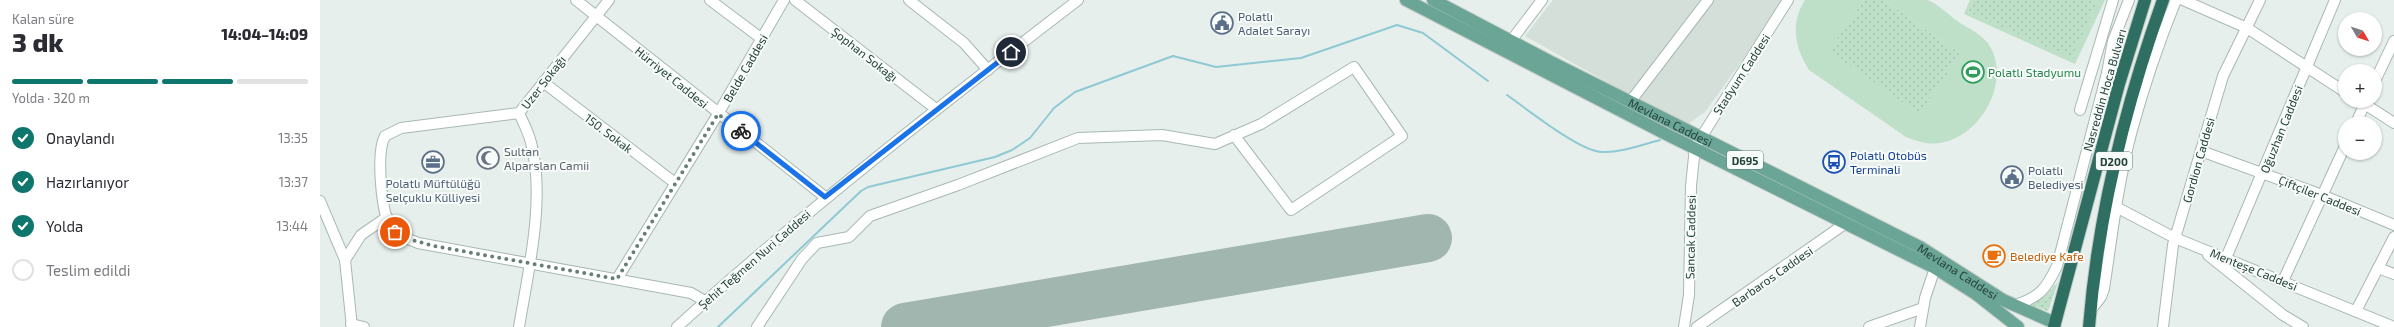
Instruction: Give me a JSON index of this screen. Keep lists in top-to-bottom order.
{
  "streets": {
    "highway": ["Nasreddin Hoca Bulvarı", "D200"],
    "main road": ["Mevlana Caddesi", "D695"],
    "street": [
      "Şophan Sokağı",
      "Belde Caddesi",
      "Stadyum Caddesi",
      "Hürriyet Caddesi",
      "Uzer Sokağı",
      "Oğuzhan Caddesi",
      "150. Sokak",
      "Gordion Caddesi",
      "Çiftçiler Caddesi",
      "Sancak Caddesi",
      "Şehit Teğmen Nuri Caddesi",
      "Menteşe Caddesi",
      "Barbaros Caddesi"
    ]
  },
  "crossings": [
    ["Şophan Sokağı", "Şehit Teğmen Nuri Caddesi"],
    ["Belde Caddesi", "Hürriyet Caddesi"],
    ["Belde Caddesi", "150. Sokak"],
    ["Stadyum Caddesi", "Mevlana Caddesi"],
    ["Stadyum Caddesi", "Sancak Caddesi"],
    ["Hürriyet Caddesi", "Uzer Sokağı"],
    ["Hürriyet Caddesi", "Şehit Teğmen Nuri Caddesi"],
    ["Uzer Sokağı", "150. Sokak"],
    ["Nasreddin Hoca Bulvarı", "Mevlana Caddesi"],
    ["Mevlana Caddesi", "Sancak Caddesi"],
    ["Mevlana Caddesi", "Barbaros Caddesi"],
    ["Oğuzhan Caddesi", "Çiftçiler Caddesi"],
    ["Oğuzhan Caddesi", "Menteşe Caddesi"],
    ["Gordion Caddesi", "Çiftçiler Caddesi"],
    ["Gordion Caddesi", "Menteşe Caddesi"]
  ],
  "places": {
    "public building": ["Polatlı Adalet Sarayı", "Polatlı Belediyesi"],
    "sports": ["Polatlı Stadyumu"],
    "mosque": ["Sultan Alparslan Camii"],
    "office": ["Polatlı Müftülüğü Selçuklu Külliyesi"],
    "bus stop": ["Polatlı Otobüs Terminali"],
    "cafe": ["Belediye Kafe"]
  },
  "north": "bottom right",
  "page": {
    "heading": ["3 dk", "Kalan süre", "14:04–14:09"],
    "map_buttons": ["+", "−"],
    "bar": "Yolda · 320 m",
    "list": [
      ["Onaylandı", "13:35"],
      ["Hazırlanıyor", "13:37"],
      ["Yolda", "13:44"],
      "Teslim edildi"
    ]
  }
}
